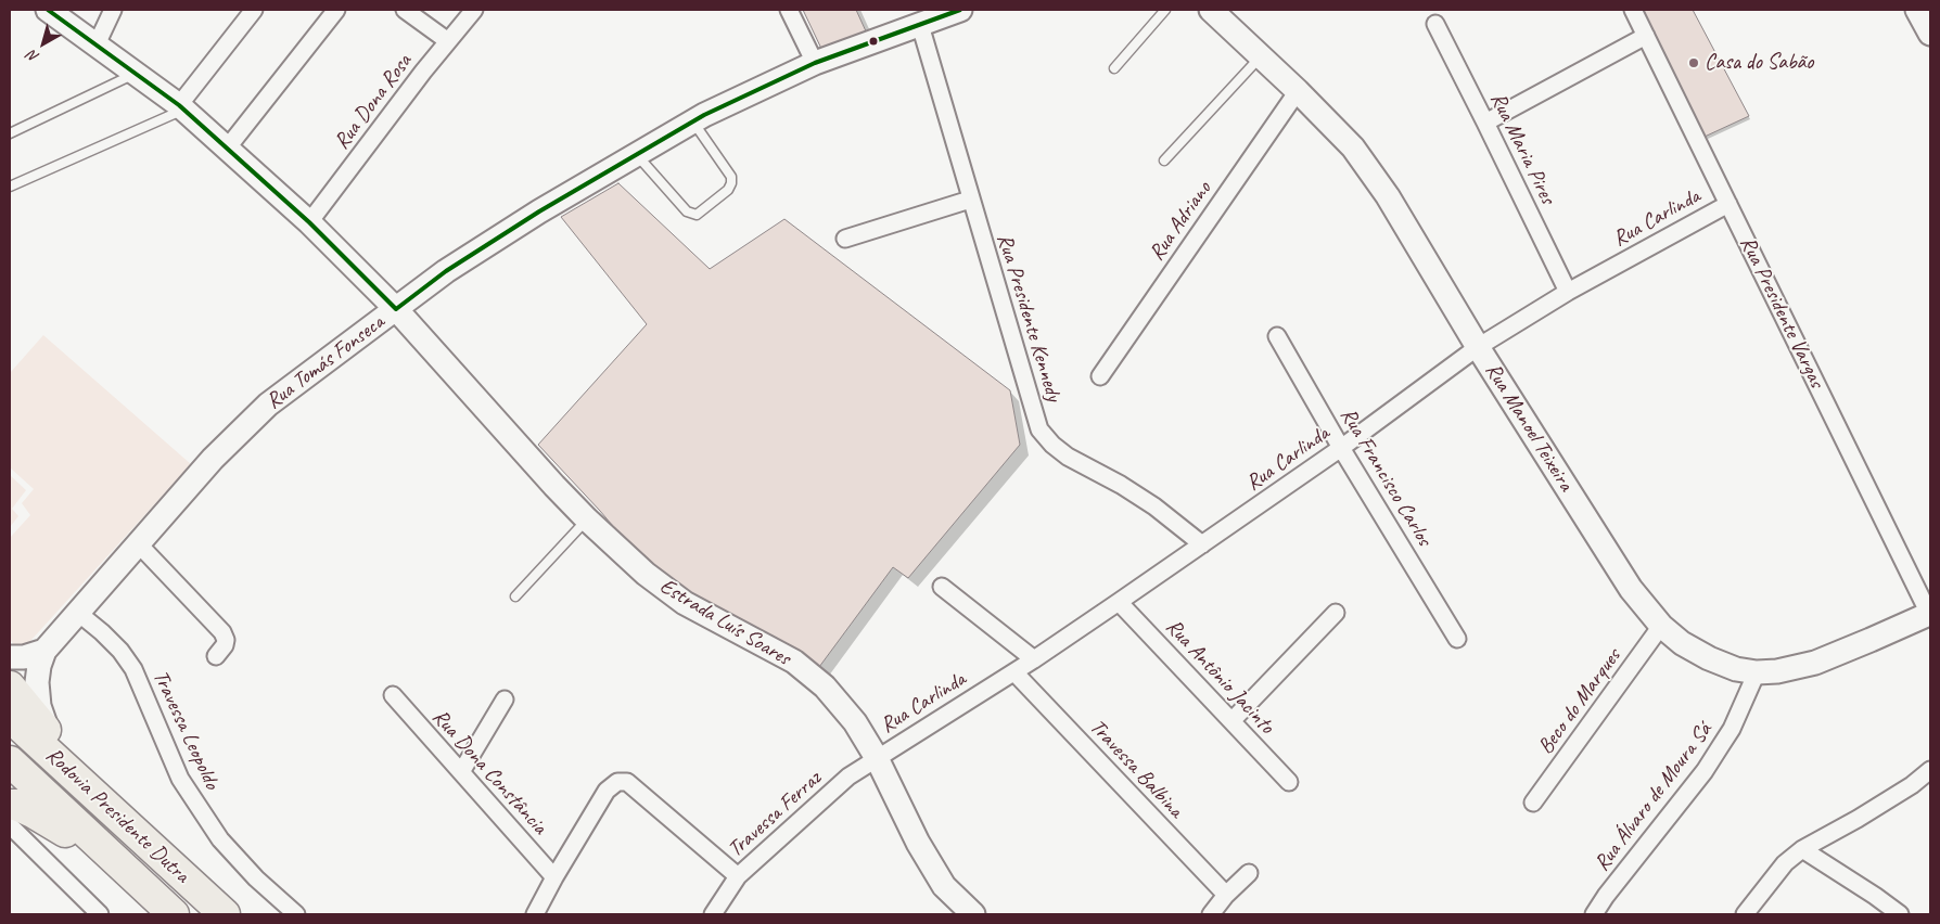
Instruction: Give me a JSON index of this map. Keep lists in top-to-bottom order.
{
  "streets": {
    "highway": ["Rodovia Presidente Dutra"],
    "main road": ["Rua Tomás Fonseca", "Rua Manoel Teixeira", "Estrada Luís Soares"],
    "street": [
      "Rua Dona Rosa",
      "Rua Maria Pires",
      "Rua Carlinda",
      "Rua Adriano",
      "Rua Presidente Vargas",
      "Rua Presidente Kennedy",
      "Rua Francisco Carlos",
      "Rua Antônio Jacinto",
      "Beco do Marques",
      "Travessa Leopoldo",
      "Travessa Balbina",
      "Rua Dona Constância",
      "Rua Álvaro de Moura Sá",
      "Travessa Ferraz"
    ]
  },
  "crossings": [
    ["Rua Dona Rosa", "Estrada Luís Soares"],
    ["Rua Maria Pires", "Rua Carlinda"],
    ["Rua Carlinda", "Rua Presidente Vargas"],
    ["Rua Carlinda", "Rua Presidente Kennedy"],
    ["Rua Carlinda", "Rua Manoel Teixeira"],
    ["Rua Carlinda", "Rua Francisco Carlos"],
    ["Rua Carlinda", "Estrada Luís Soares"],
    ["Rua Carlinda", "Rua Antônio Jacinto"],
    ["Rua Carlinda", "Travessa Balbina"],
    ["Rua Carlinda", "Travessa Ferraz"],
    ["Rua Adriano", "Rua Manoel Teixeira"],
    ["Rua Presidente Vargas", "Rua Manoel Teixeira"],
    ["Rua Presidente Kennedy", "Rua Tomás Fonseca"],
    ["Rua Tomás Fonseca", "Estrada Luís Soares"],
    ["Rua Tomás Fonseca", "Travessa Leopoldo"],
    ["Rua Manoel Teixeira", "Beco do Marques"],
    ["Rua Manoel Teixeira", "Rua Álvaro de Moura Sá"],
    ["Estrada Luís Soares", "Travessa Ferraz"]
  ],
  "places": ["Casa do Sabão"],
  "north": "bottom left"
}
